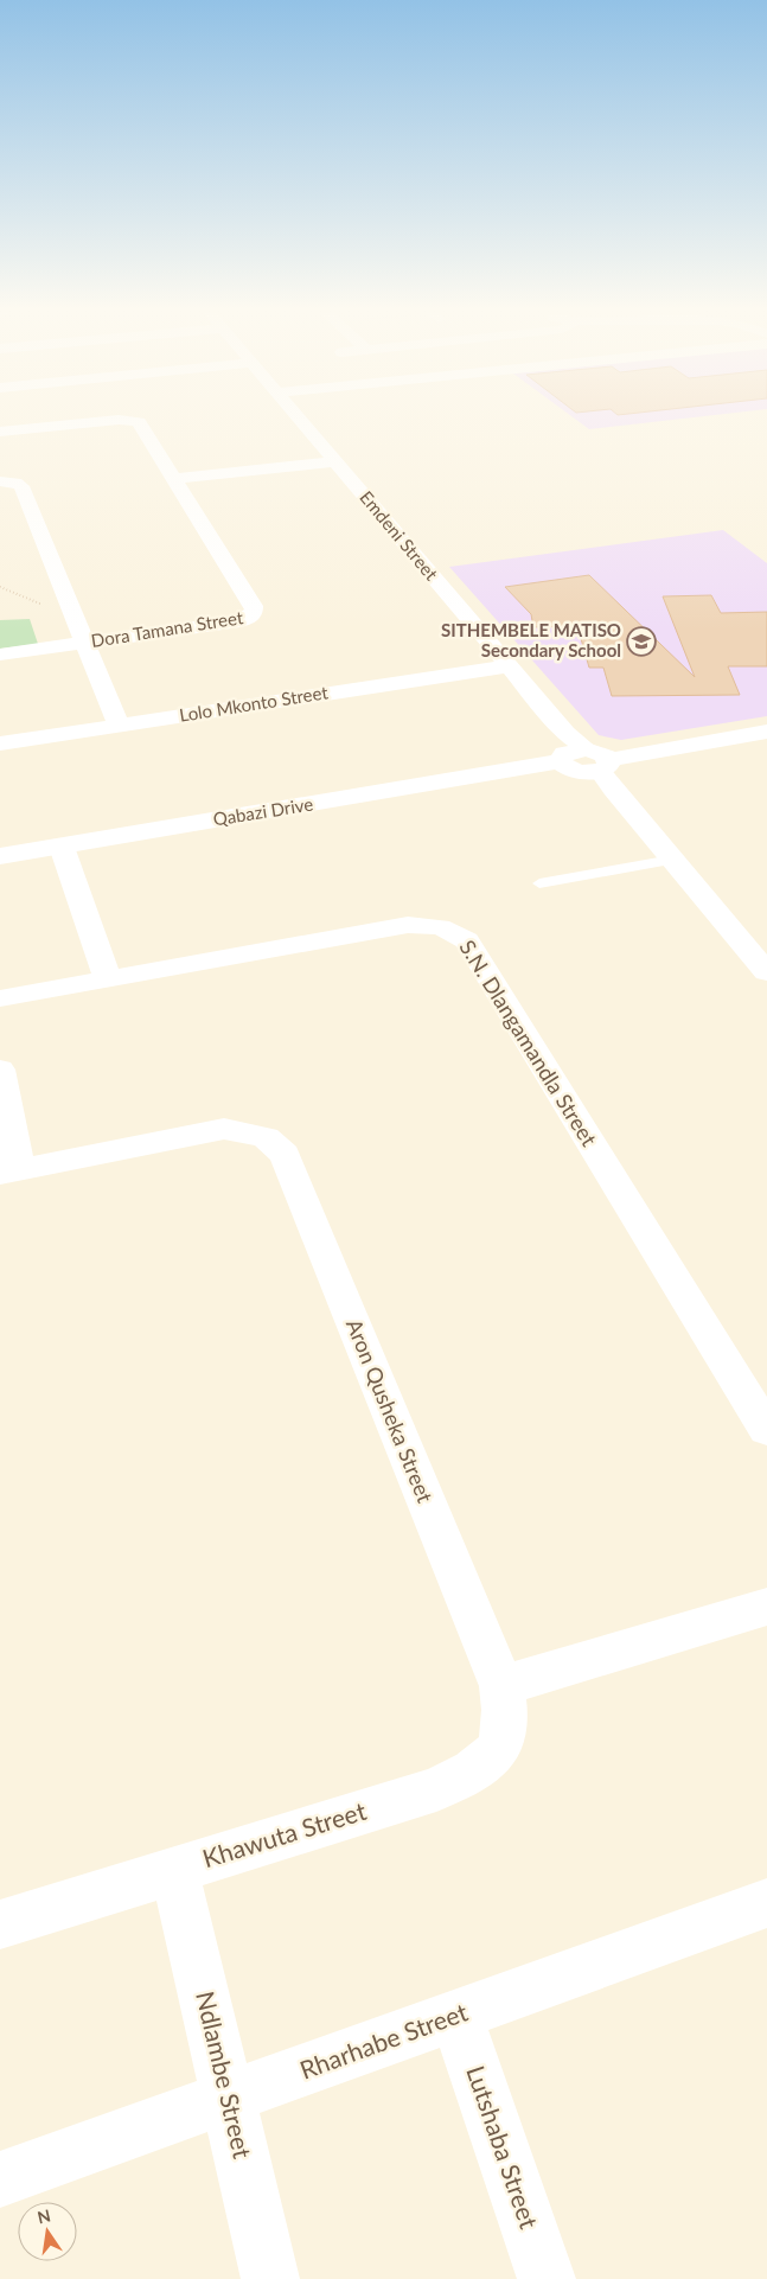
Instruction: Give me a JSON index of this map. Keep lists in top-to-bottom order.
{
  "streets": {
    "street": [
      "Emdeni Street",
      "Dora Tamana Street",
      "Lolo Mkonto Street",
      "Qabazi Drive",
      "S.N. Dlangamandla Street",
      "Aron Qusheka Street",
      "Khawuta Street",
      "Rharhabe Street",
      "Ndlambe Street",
      "Lutshaba Street"
    ]
  },
  "crossings": [
    ["Emdeni Street", "Lolo Mkonto Street"],
    ["Emdeni Street", "Qabazi Drive"],
    ["Aron Qusheka Street", "Khawuta Street"],
    ["Khawuta Street", "Ndlambe Street"],
    ["Rharhabe Street", "Ndlambe Street"],
    ["Rharhabe Street", "Lutshaba Street"]
  ],
  "places": {
    "school or university": ["SITHEMBELE MATISO Secondary School"]
  },
  "north": "top"
}
